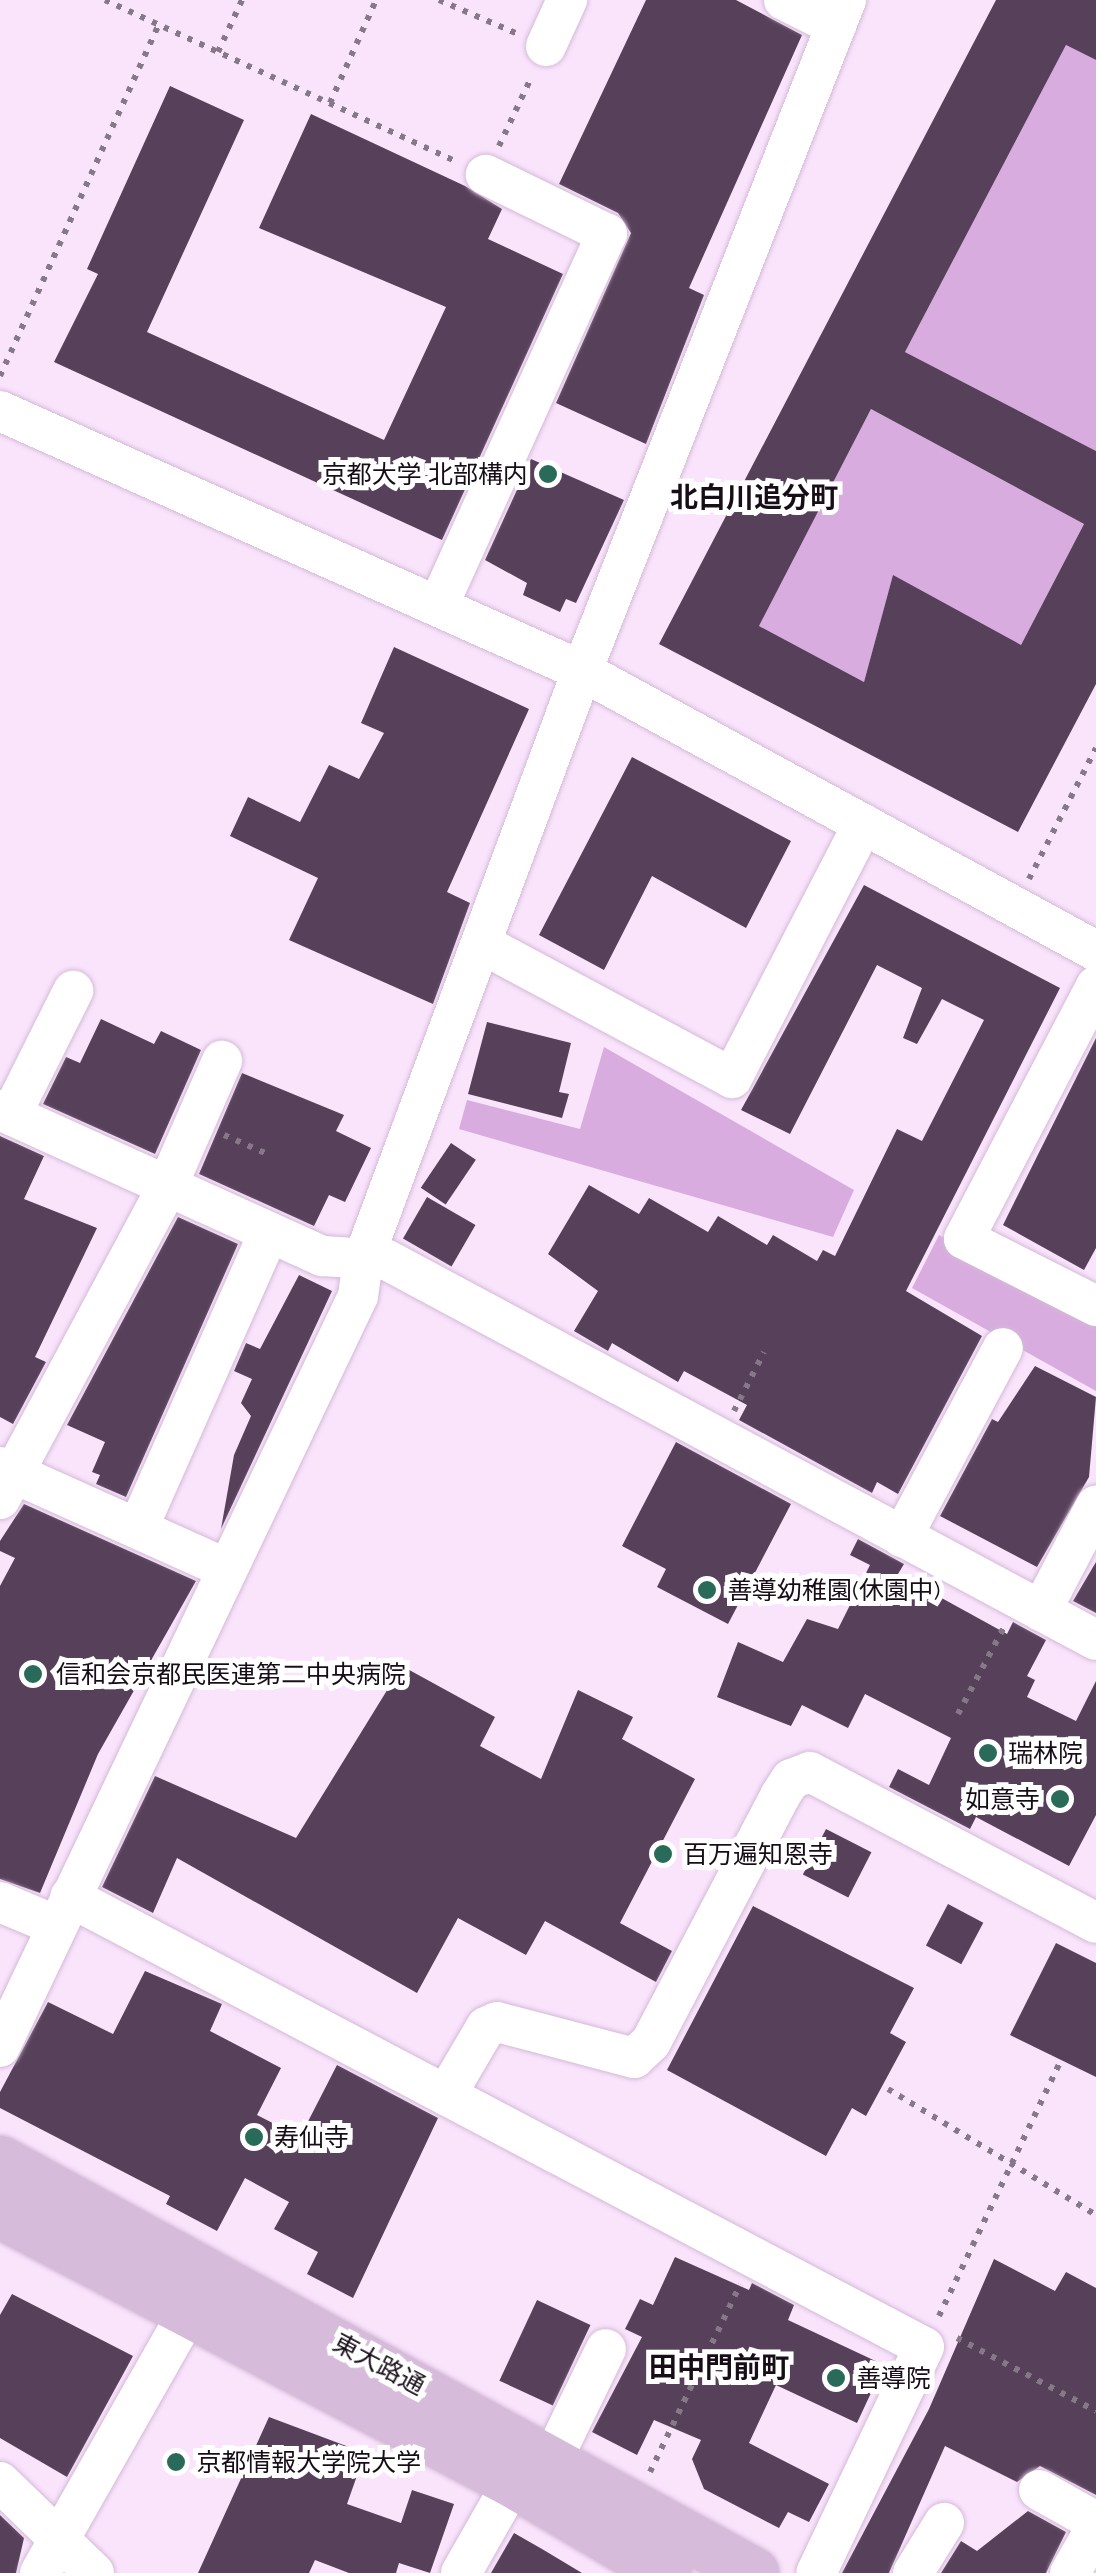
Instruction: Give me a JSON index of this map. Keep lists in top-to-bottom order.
{
  "streets": {
    "main road": ["東大路通"]
  },
  "districts": ["北白川追分町", "田中門前町"],
  "places": [
    "京都大学 北部構内",
    "善導幼稚園(休園中)",
    "信和会京都民医連第二中央病院",
    "瑞林院",
    "如意寺",
    "百万遍知恩寺",
    "寿仙寺",
    "善導院",
    "京都情報大学院大学"
  ]
}
